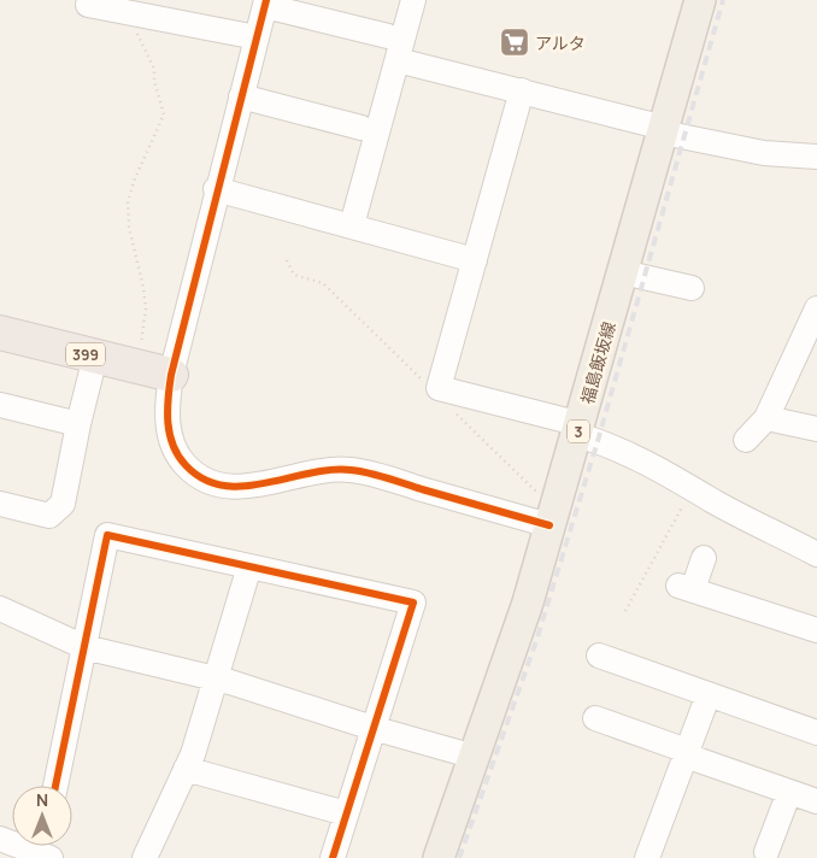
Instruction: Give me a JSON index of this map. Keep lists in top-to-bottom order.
{
  "streets": {
    "highway": ["399"],
    "main road": ["福島飯坂線", "3"]
  },
  "places": {
    "supermarket": ["アルタ"]
  },
  "north": "top"
}
